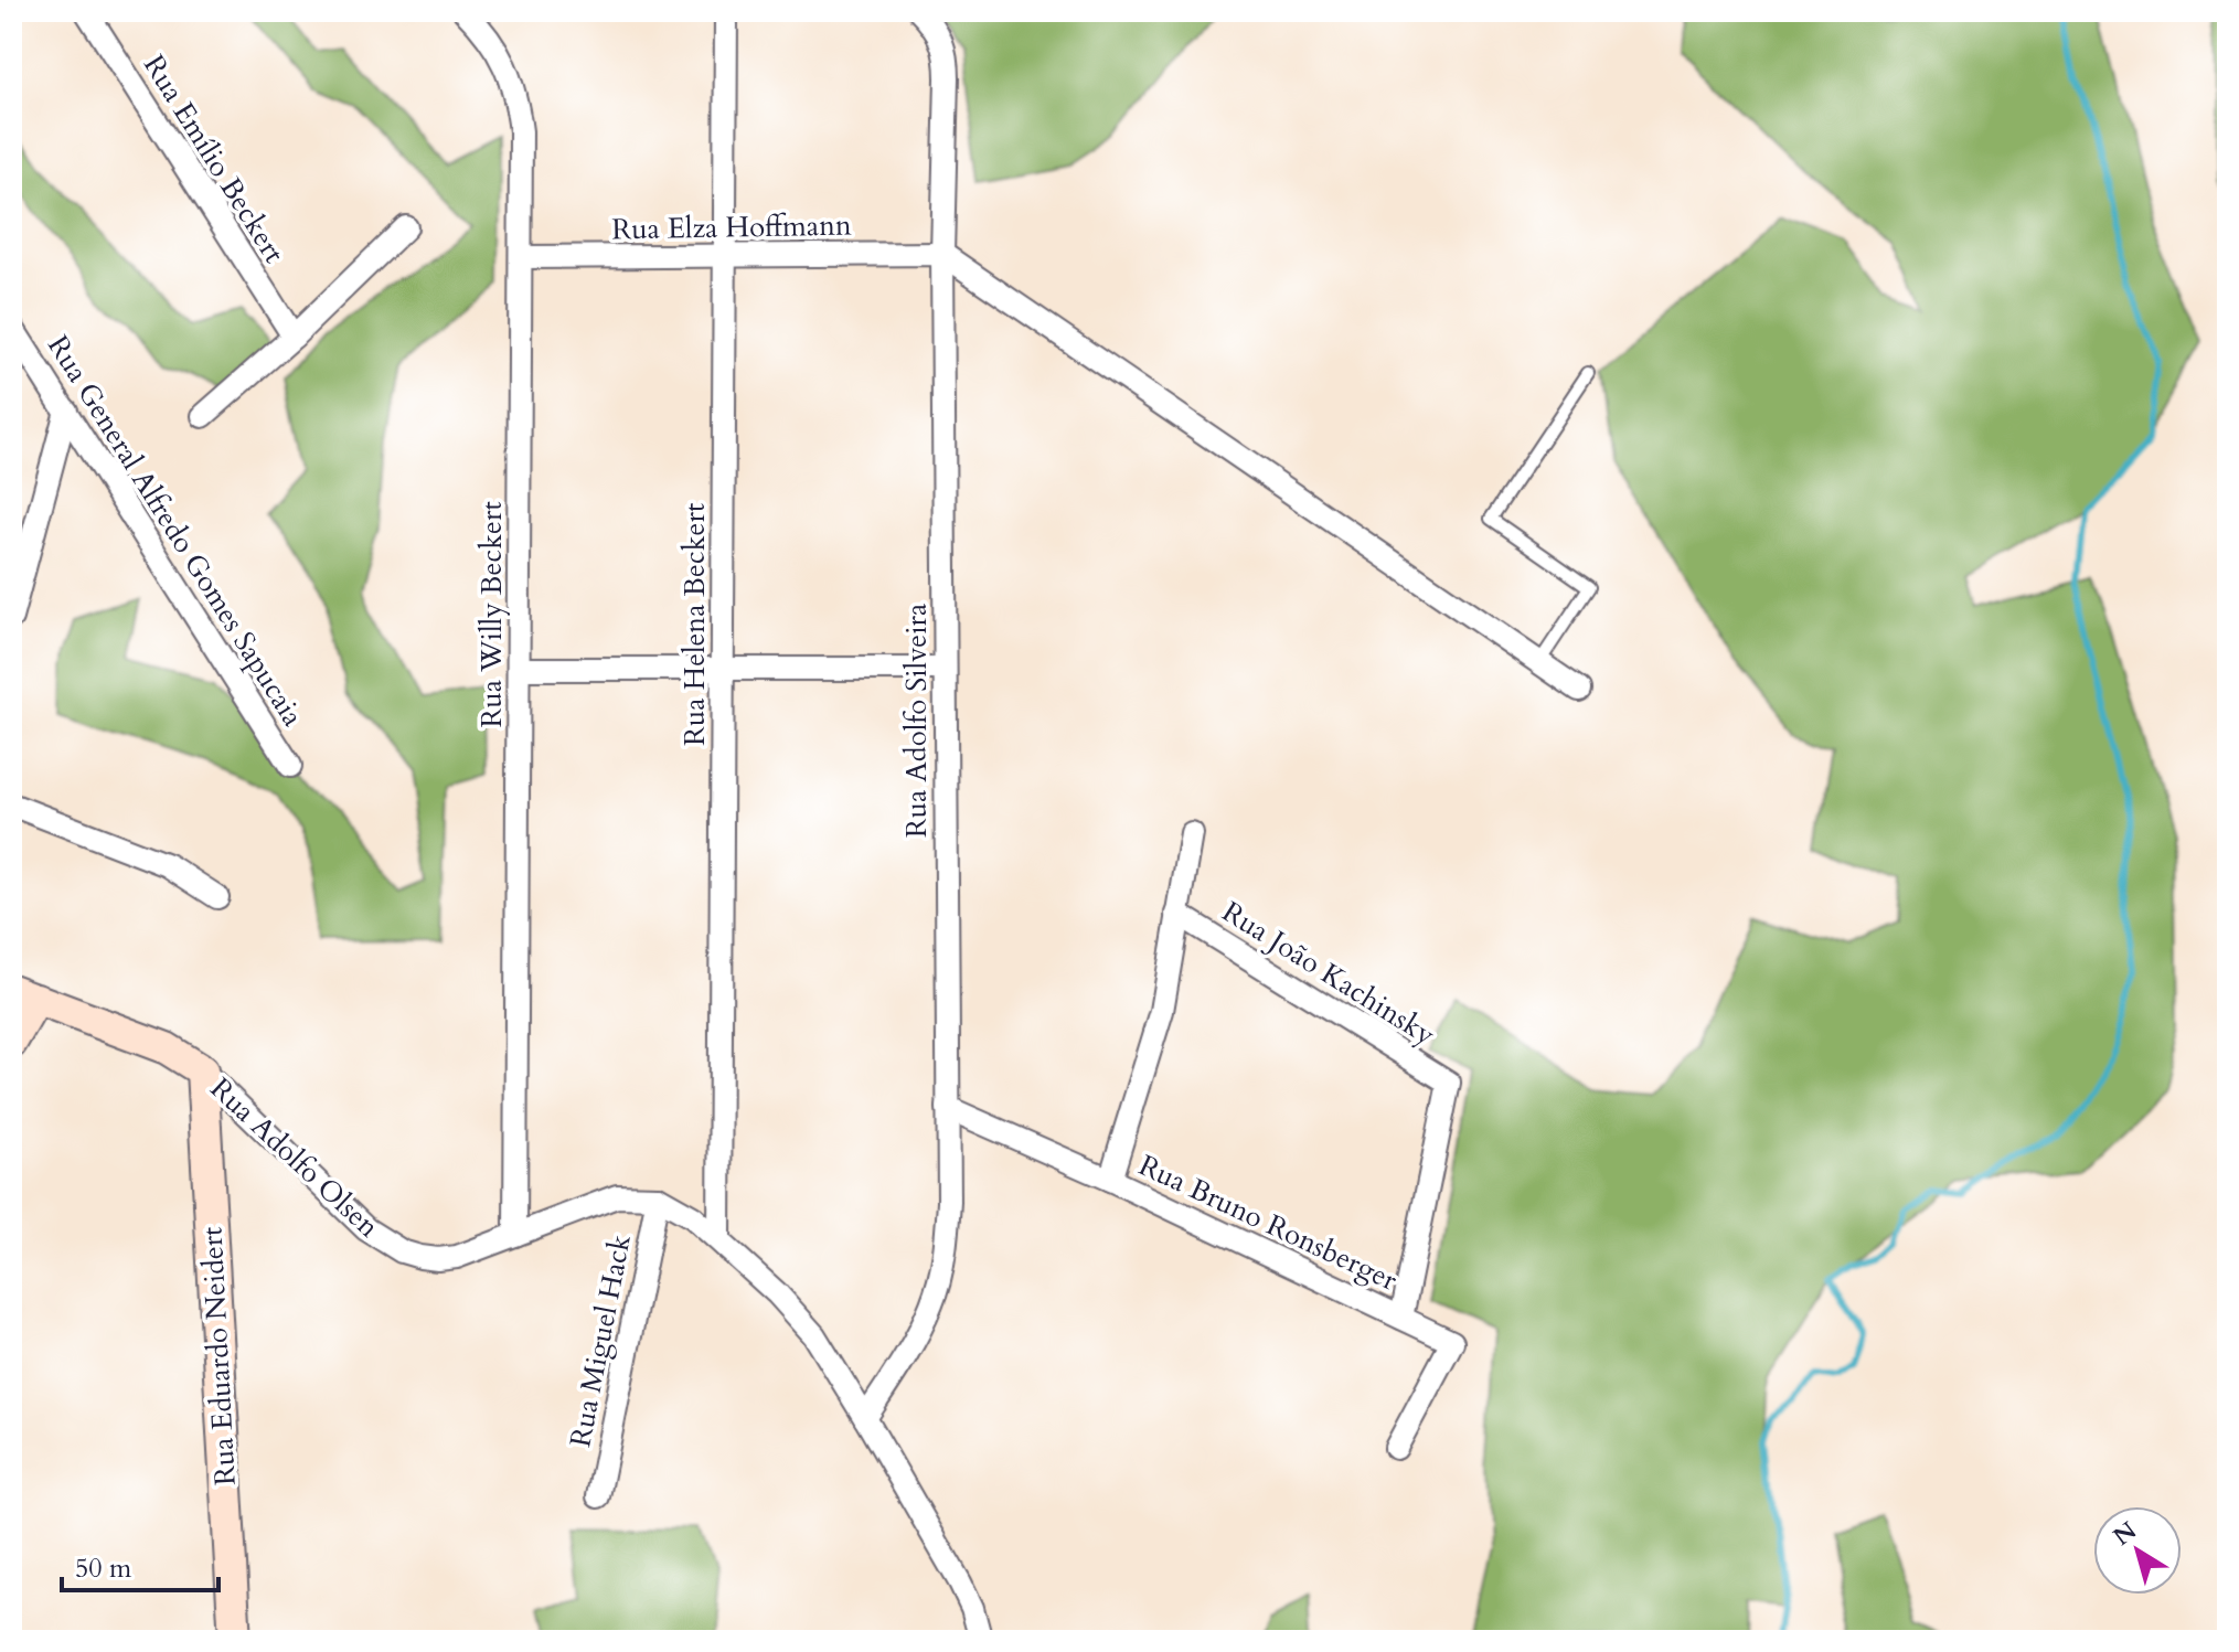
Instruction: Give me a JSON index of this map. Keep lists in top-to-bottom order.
{
  "streets": {
    "main road": ["Rua Adolfo Olsen", "Rua Eduardo Neidert"],
    "street": [
      "Rua Emílio Beckert",
      "Rua Elza Hoffmann",
      "Rua General Alfredo Gomes Sapucaia",
      "Rua Willy Beckert",
      "Rua Helena Beckert",
      "Rua Adolfo Silveira",
      "Rua João Kachinsky",
      "Rua Bruno Ronsberger",
      "Rua Miguel Hack"
    ]
  },
  "crossings": [
    ["Rua Elza Hoffmann", "Rua Willy Beckert"],
    ["Rua Elza Hoffmann", "Rua Helena Beckert"],
    ["Rua Elza Hoffmann", "Rua Adolfo Silveira"],
    ["Rua Willy Beckert", "Rua Adolfo Olsen"],
    ["Rua Adolfo Silveira", "Rua Bruno Ronsberger"],
    ["Rua João Kachinsky", "Rua Bruno Ronsberger"],
    ["Rua Adolfo Olsen", "Rua Miguel Hack"],
    ["Rua Adolfo Olsen", "Rua Eduardo Neidert"]
  ],
  "scale_bar": "50 m",
  "north": "top left"
}
